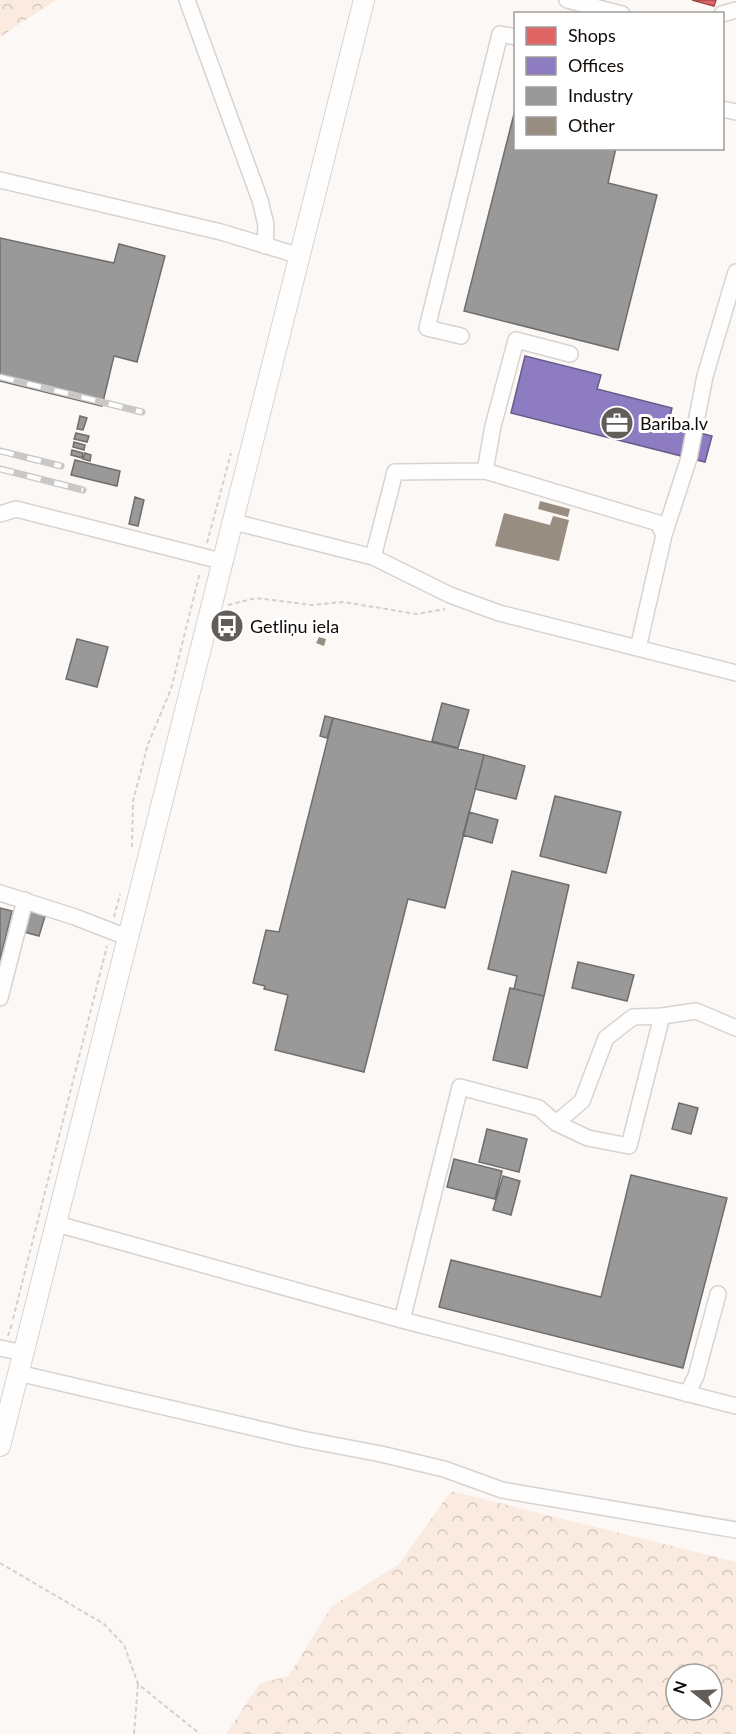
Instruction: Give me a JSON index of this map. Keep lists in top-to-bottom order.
{
  "places": {
    "office": ["Bariba.lv"],
    "bus stop": ["Getliņu iela"]
  },
  "legend": [
    "Shops",
    "Offices",
    "Industry",
    "Other"
  ],
  "north": "left"
}
